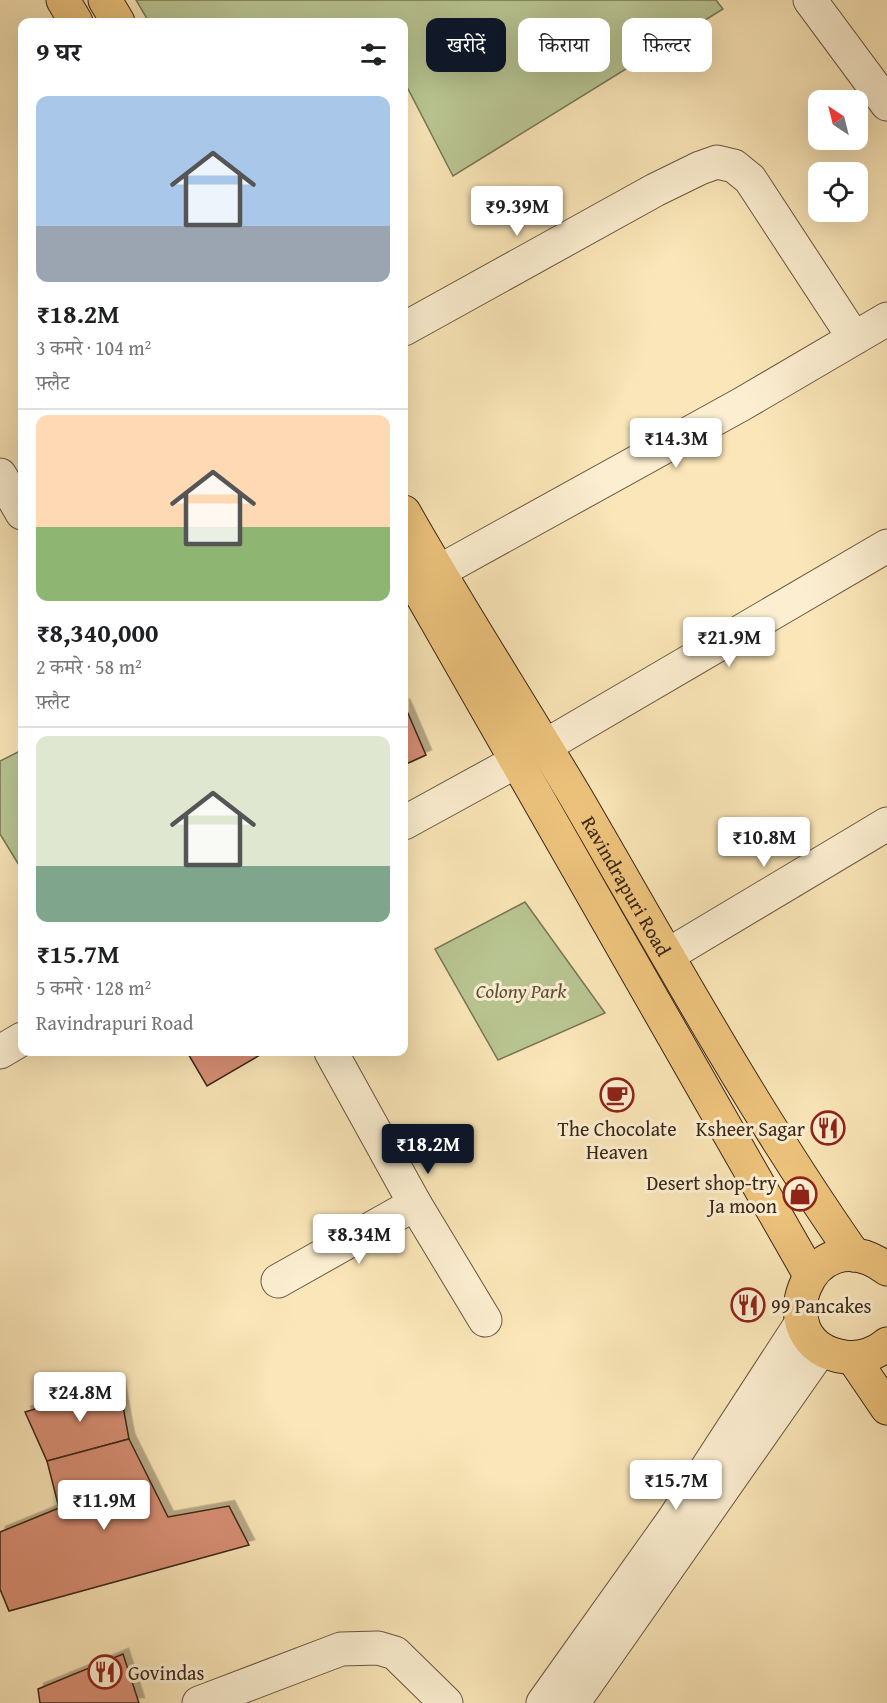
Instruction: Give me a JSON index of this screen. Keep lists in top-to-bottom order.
{
  "streets": {
    "main road": ["Ravindrapuri Road"]
  },
  "parks": ["Colony Park"],
  "places": {
    "cafe": ["The Chocolate Heaven"],
    "restaurant": ["Ksheer Sagar", "99 Pancakes", "Govindas"],
    "shop": ["Desert shop-try Ja moon"]
  },
  "north": "top left",
  "page": {
    "chip": ["खरीदें", "किराया", "फ़िल्टर"],
    "heading": "9 घर",
    "list": [
      {
        "name": "₹18.2M",
        "note": "3 कमरे · 104 m² · फ़्लैट"
      },
      {
        "name": "₹8,340,000",
        "note": "2 कमरे · 58 m² · फ़्लैट"
      },
      {
        "name": "₹15.7M",
        "note": "5 कमरे · 128 m² · Ravindrapuri Road"
      }
    ],
    "price": [
      "₹9.39M",
      "₹14.3M",
      "₹21.9M",
      "₹10.8M",
      "₹18.2M",
      "₹8.34M",
      "₹24.8M",
      "₹15.7M",
      "₹11.9M"
    ]
  }
}
